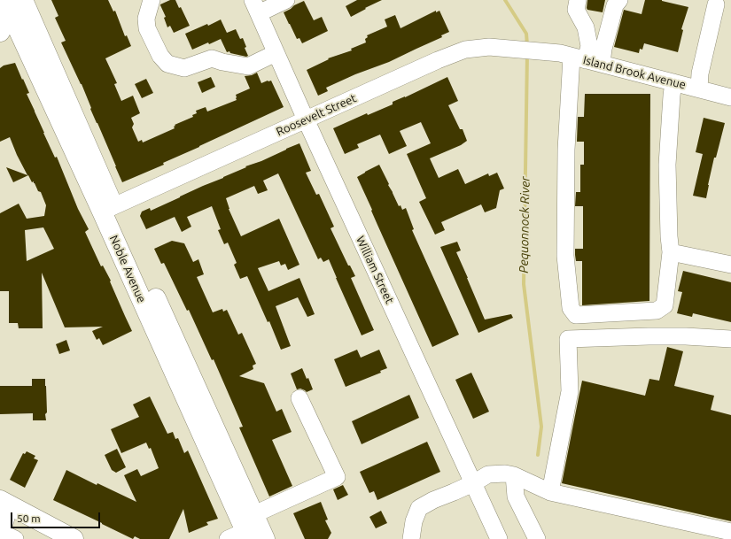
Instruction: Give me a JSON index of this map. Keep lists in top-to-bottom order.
{
  "streets": {
    "main road": ["Noble Avenue"],
    "street": ["Island Brook Avenue", "Roosevelt Street", "William Street"]
  },
  "crossings": [
    ["Island Brook Avenue", "Roosevelt Street"],
    ["Roosevelt Street", "Noble Avenue"],
    ["Roosevelt Street", "William Street"]
  ],
  "water": ["Pequonnock River"],
  "scale_bar": "50 m"
}
